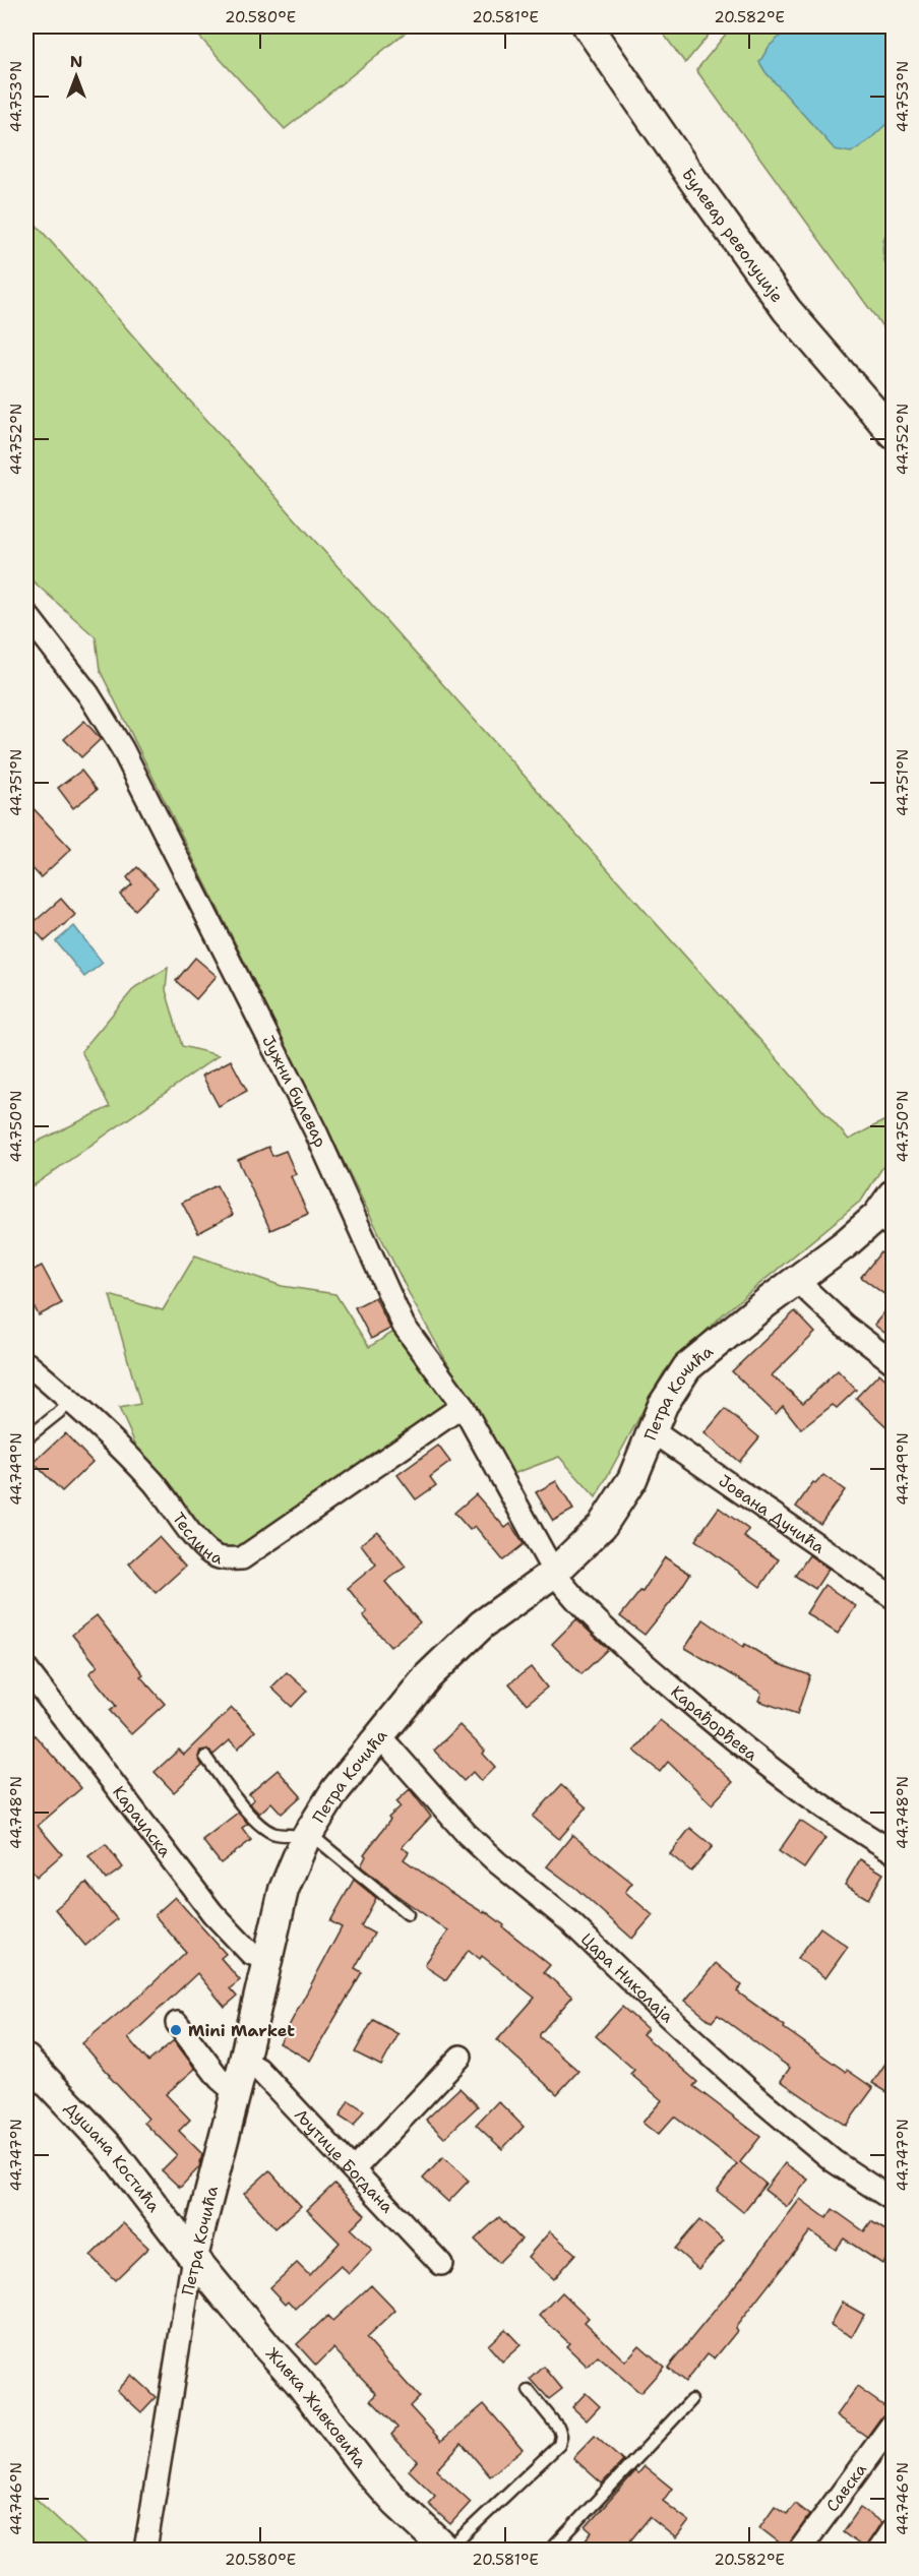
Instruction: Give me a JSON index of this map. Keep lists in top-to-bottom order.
{
  "streets": {
    "street": [
      "Булевар револуције",
      "Јужни булевар",
      "Петра Кочића",
      "Јована Дучића",
      "Теслина",
      "Карађорђева",
      "Караулска",
      "Цара Николаја",
      "Душана Костића",
      "Љутице Богдана",
      "Живка Живковића",
      "Савска"
    ]
  },
  "crossings": [
    ["Јужни булевар", "Петра Кочића"],
    ["Јужни булевар", "Теслина"],
    ["Јужни булевар", "Карађорђева"],
    ["Петра Кочића", "Јована Дучића"],
    ["Петра Кочића", "Карађорђева"],
    ["Петра Кочића", "Караулска"],
    ["Петра Кочића", "Цара Николаја"],
    ["Петра Кочића", "Душана Костића"],
    ["Петра Кочића", "Љутице Богдана"],
    ["Петра Кочића", "Живка Живковића"],
    ["Душана Костића", "Живка Живковића"]
  ],
  "places": ["Mini Market"],
  "north": "top",
  "coordinates": [
    "20.580°E",
    "20.581°E",
    "20.582°E",
    "44.753°N",
    "44.752°N",
    "44.751°N",
    "44.750°N",
    "44.749°N",
    "44.748°N",
    "44.747°N",
    "44.746°N"
  ]
}
